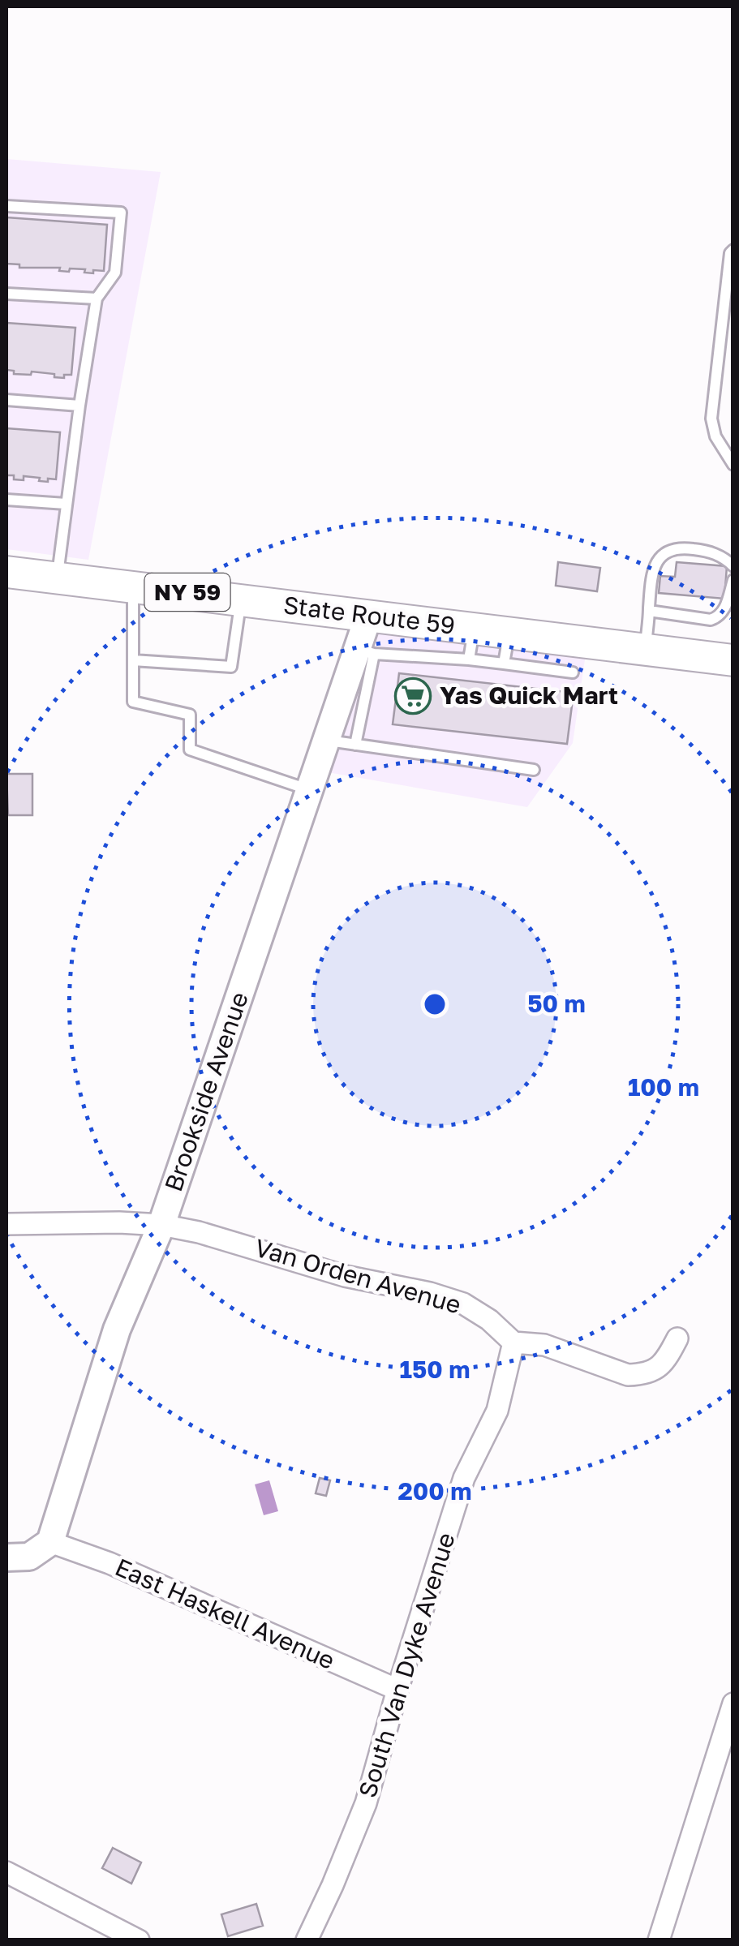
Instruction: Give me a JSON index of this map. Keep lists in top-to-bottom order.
{
  "streets": {
    "main road": ["NY 59", "State Route 59"],
    "street": [
      "Brookside Avenue",
      "Van Orden Avenue",
      "East Haskell Avenue",
      "South Van Dyke Avenue"
    ]
  },
  "crossings": [
    ["State Route 59", "Brookside Avenue"],
    ["Brookside Avenue", "Van Orden Avenue"],
    ["Brookside Avenue", "East Haskell Avenue"],
    ["Van Orden Avenue", "South Van Dyke Avenue"],
    ["East Haskell Avenue", "South Van Dyke Avenue"]
  ],
  "places": {
    "supermarket": ["Yas Quick Mart"]
  },
  "rings": [
    "50 m",
    "100 m",
    "150 m",
    "200 m"
  ]
}
